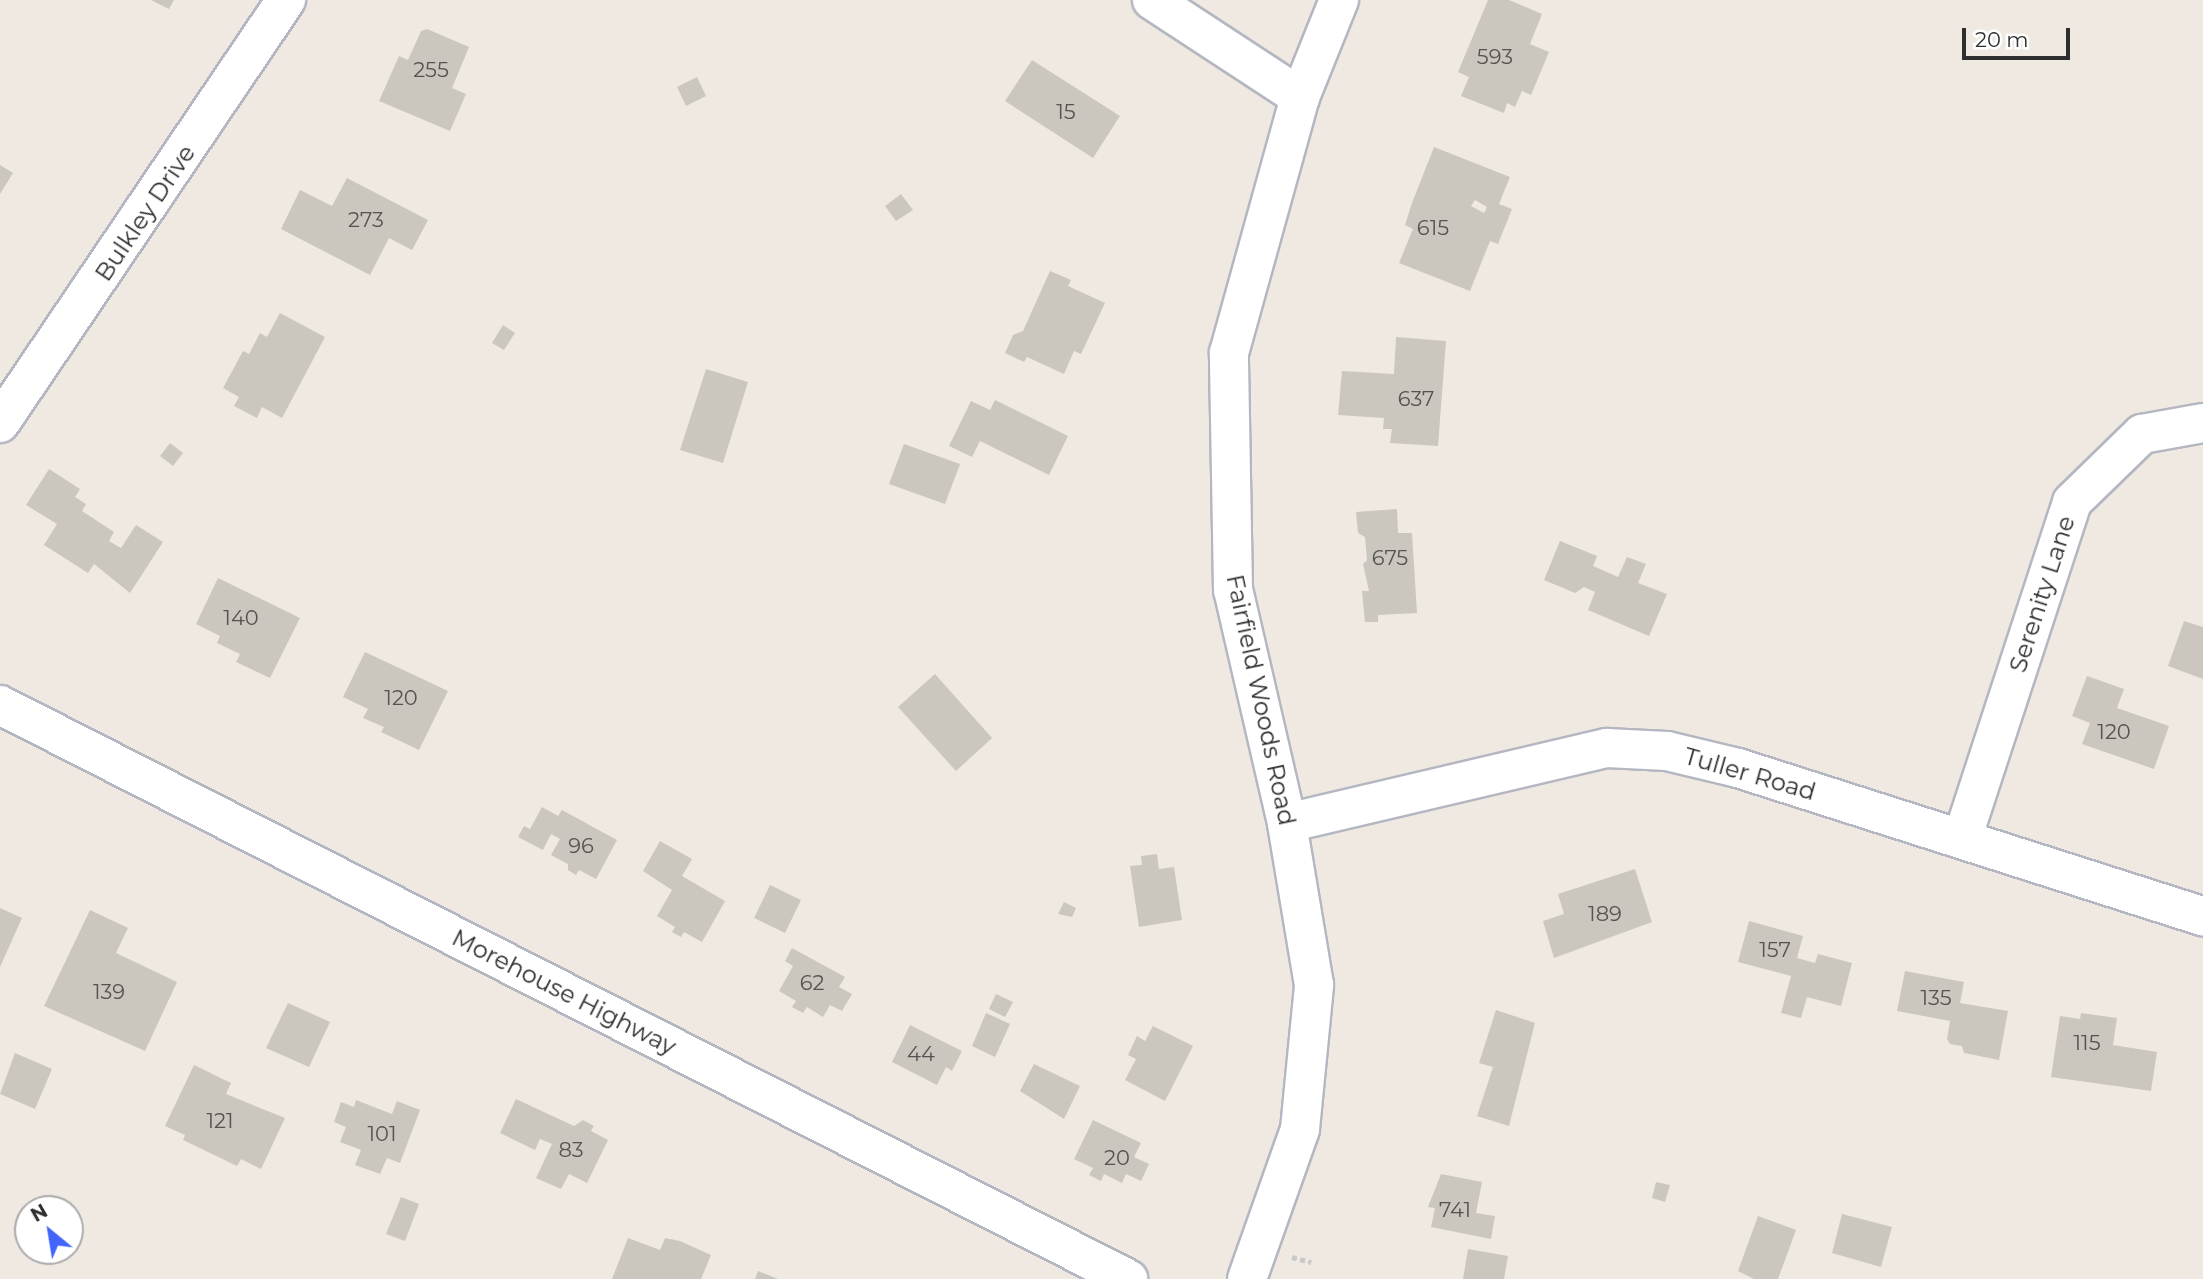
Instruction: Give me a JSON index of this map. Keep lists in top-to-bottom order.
{
  "streets": {
    "street": [
      "Bulkley Drive",
      "Serenity Lane",
      "Fairfield Woods Road",
      "Tuller Road",
      "Morehouse Highway"
    ]
  },
  "crossings": [
    ["Serenity Lane", "Tuller Road"],
    ["Fairfield Woods Road", "Tuller Road"]
  ],
  "house_numbers": [
    "593",
    "255",
    "15",
    "273",
    "615",
    "637",
    "675",
    "140",
    "120",
    "120",
    "96",
    "189",
    "157",
    "62",
    "139",
    "135",
    "115",
    "44",
    "121",
    "101",
    "83",
    "20",
    "741"
  ],
  "scale_bar": "20 m",
  "north": "top left"
}
